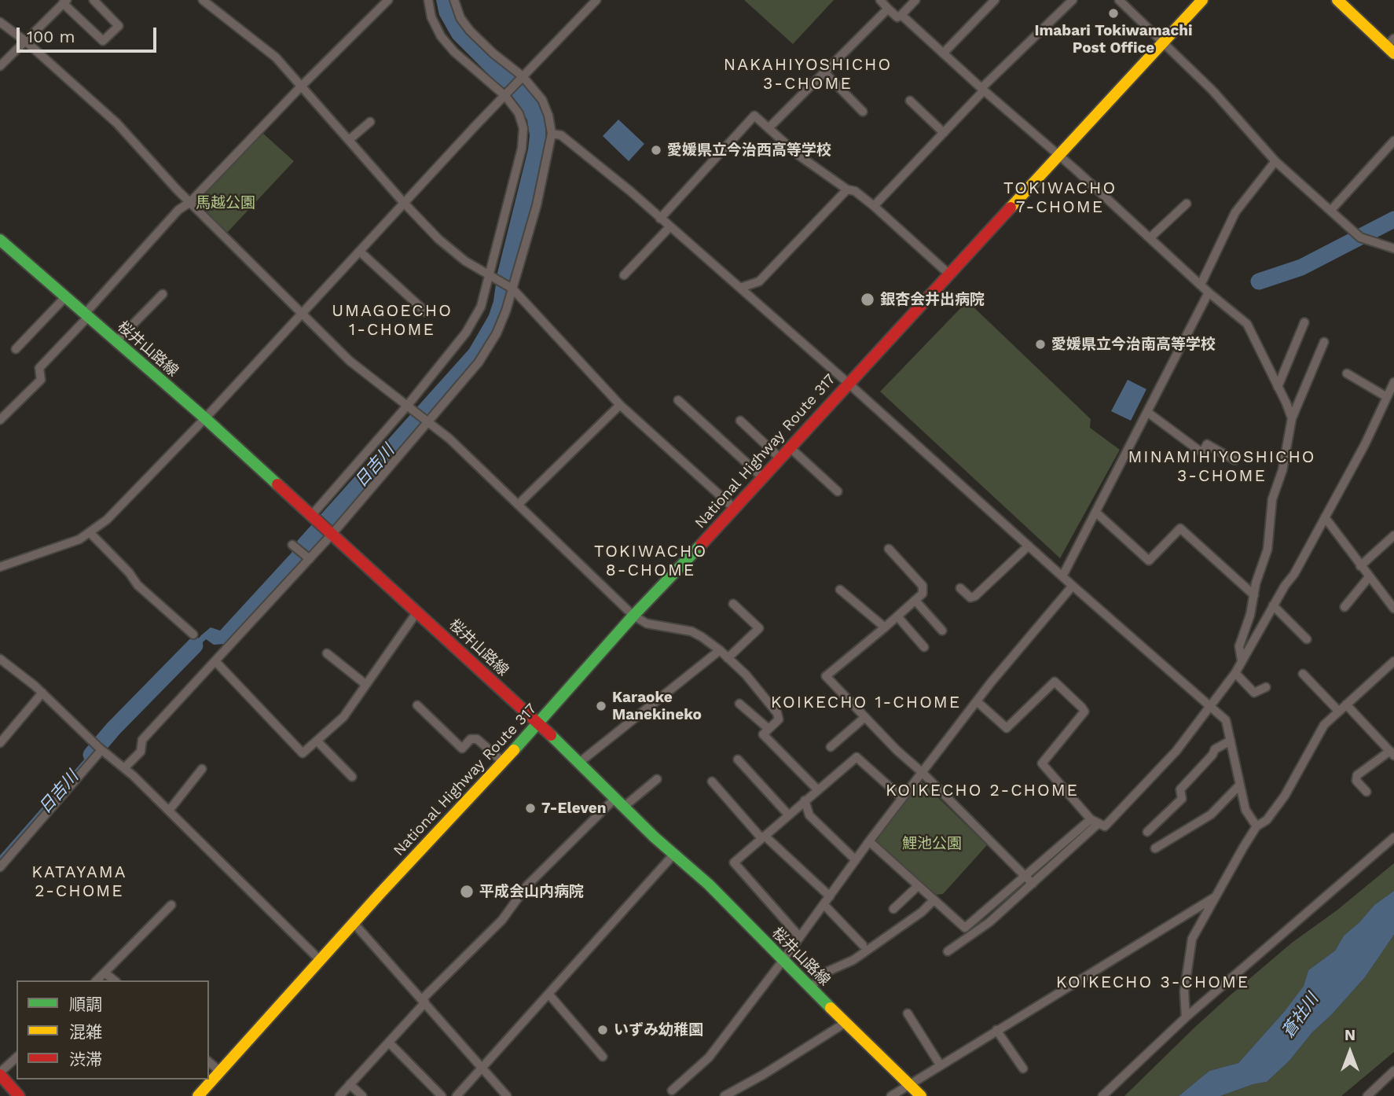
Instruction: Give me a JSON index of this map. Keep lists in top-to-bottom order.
{
  "streets": {
    "main road": ["桜井山路線", "National Highway Route 317"]
  },
  "crossings": [
    ["桜井山路線", "National Highway Route 317"]
  ],
  "districts": [
    "NAKAHIYOSHICHO 3-CHOME",
    "TOKIWACHO 7-CHOME",
    "UMAGOECHO 1-CHOME",
    "MINAMIHIYOSHICHO 3-CHOME",
    "TOKIWACHO 8-CHOME",
    "KOIKECHO 1-CHOME",
    "KOIKECHO 2-CHOME",
    "KATAYAMA 2-CHOME",
    "KOIKECHO 3-CHOME"
  ],
  "water": ["日吉川", "蒼社川"],
  "parks": ["馬越公園", "鯉池公園"],
  "places": [
    "Imabari Tokiwamachi Post Office",
    "愛媛県立今治西高等学校",
    "銀杏会井出病院",
    "愛媛県立今治南高等学校",
    "Karaoke Manekineko",
    "7-Eleven",
    "平成会山内病院",
    "いずみ幼稚園"
  ],
  "legend": ["順調", "混雑", "渋滞"],
  "scale_bar": "100 m",
  "north": "top"
}
